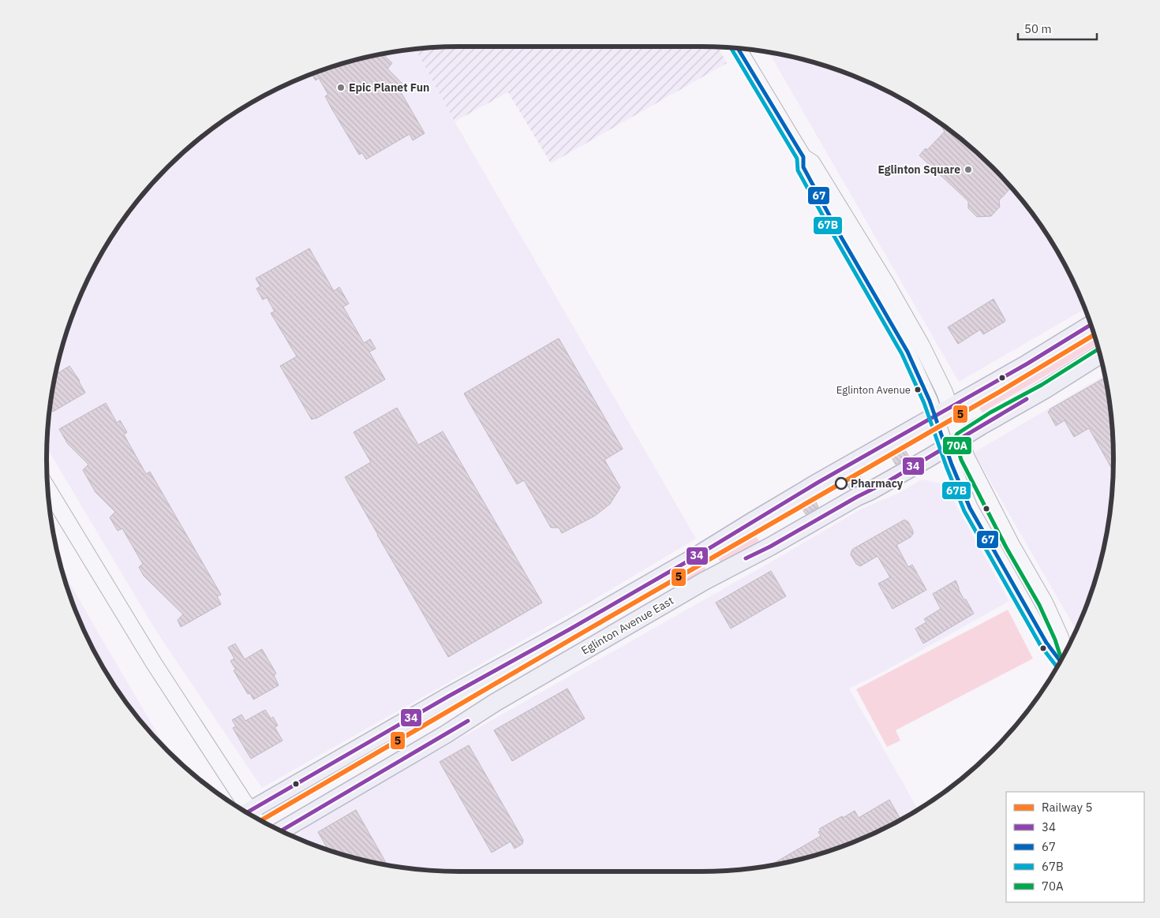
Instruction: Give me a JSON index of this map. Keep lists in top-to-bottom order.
{
  "streets": {
    "main road": ["Eglinton Avenue East"]
  },
  "places": [
    "Epic Planet Fun",
    "Eglinton Square",
    "Eglinton Avenue",
    "Pharmacy"
  ],
  "lines": [
    "transit line 67B",
    "transit line 67",
    "transit line 34",
    "rail line 5",
    "transit line 70A"
  ],
  "legend": [
    "Railway 5",
    "34",
    "67",
    "67B",
    "70A"
  ],
  "scale_bar": "50 m"
}
